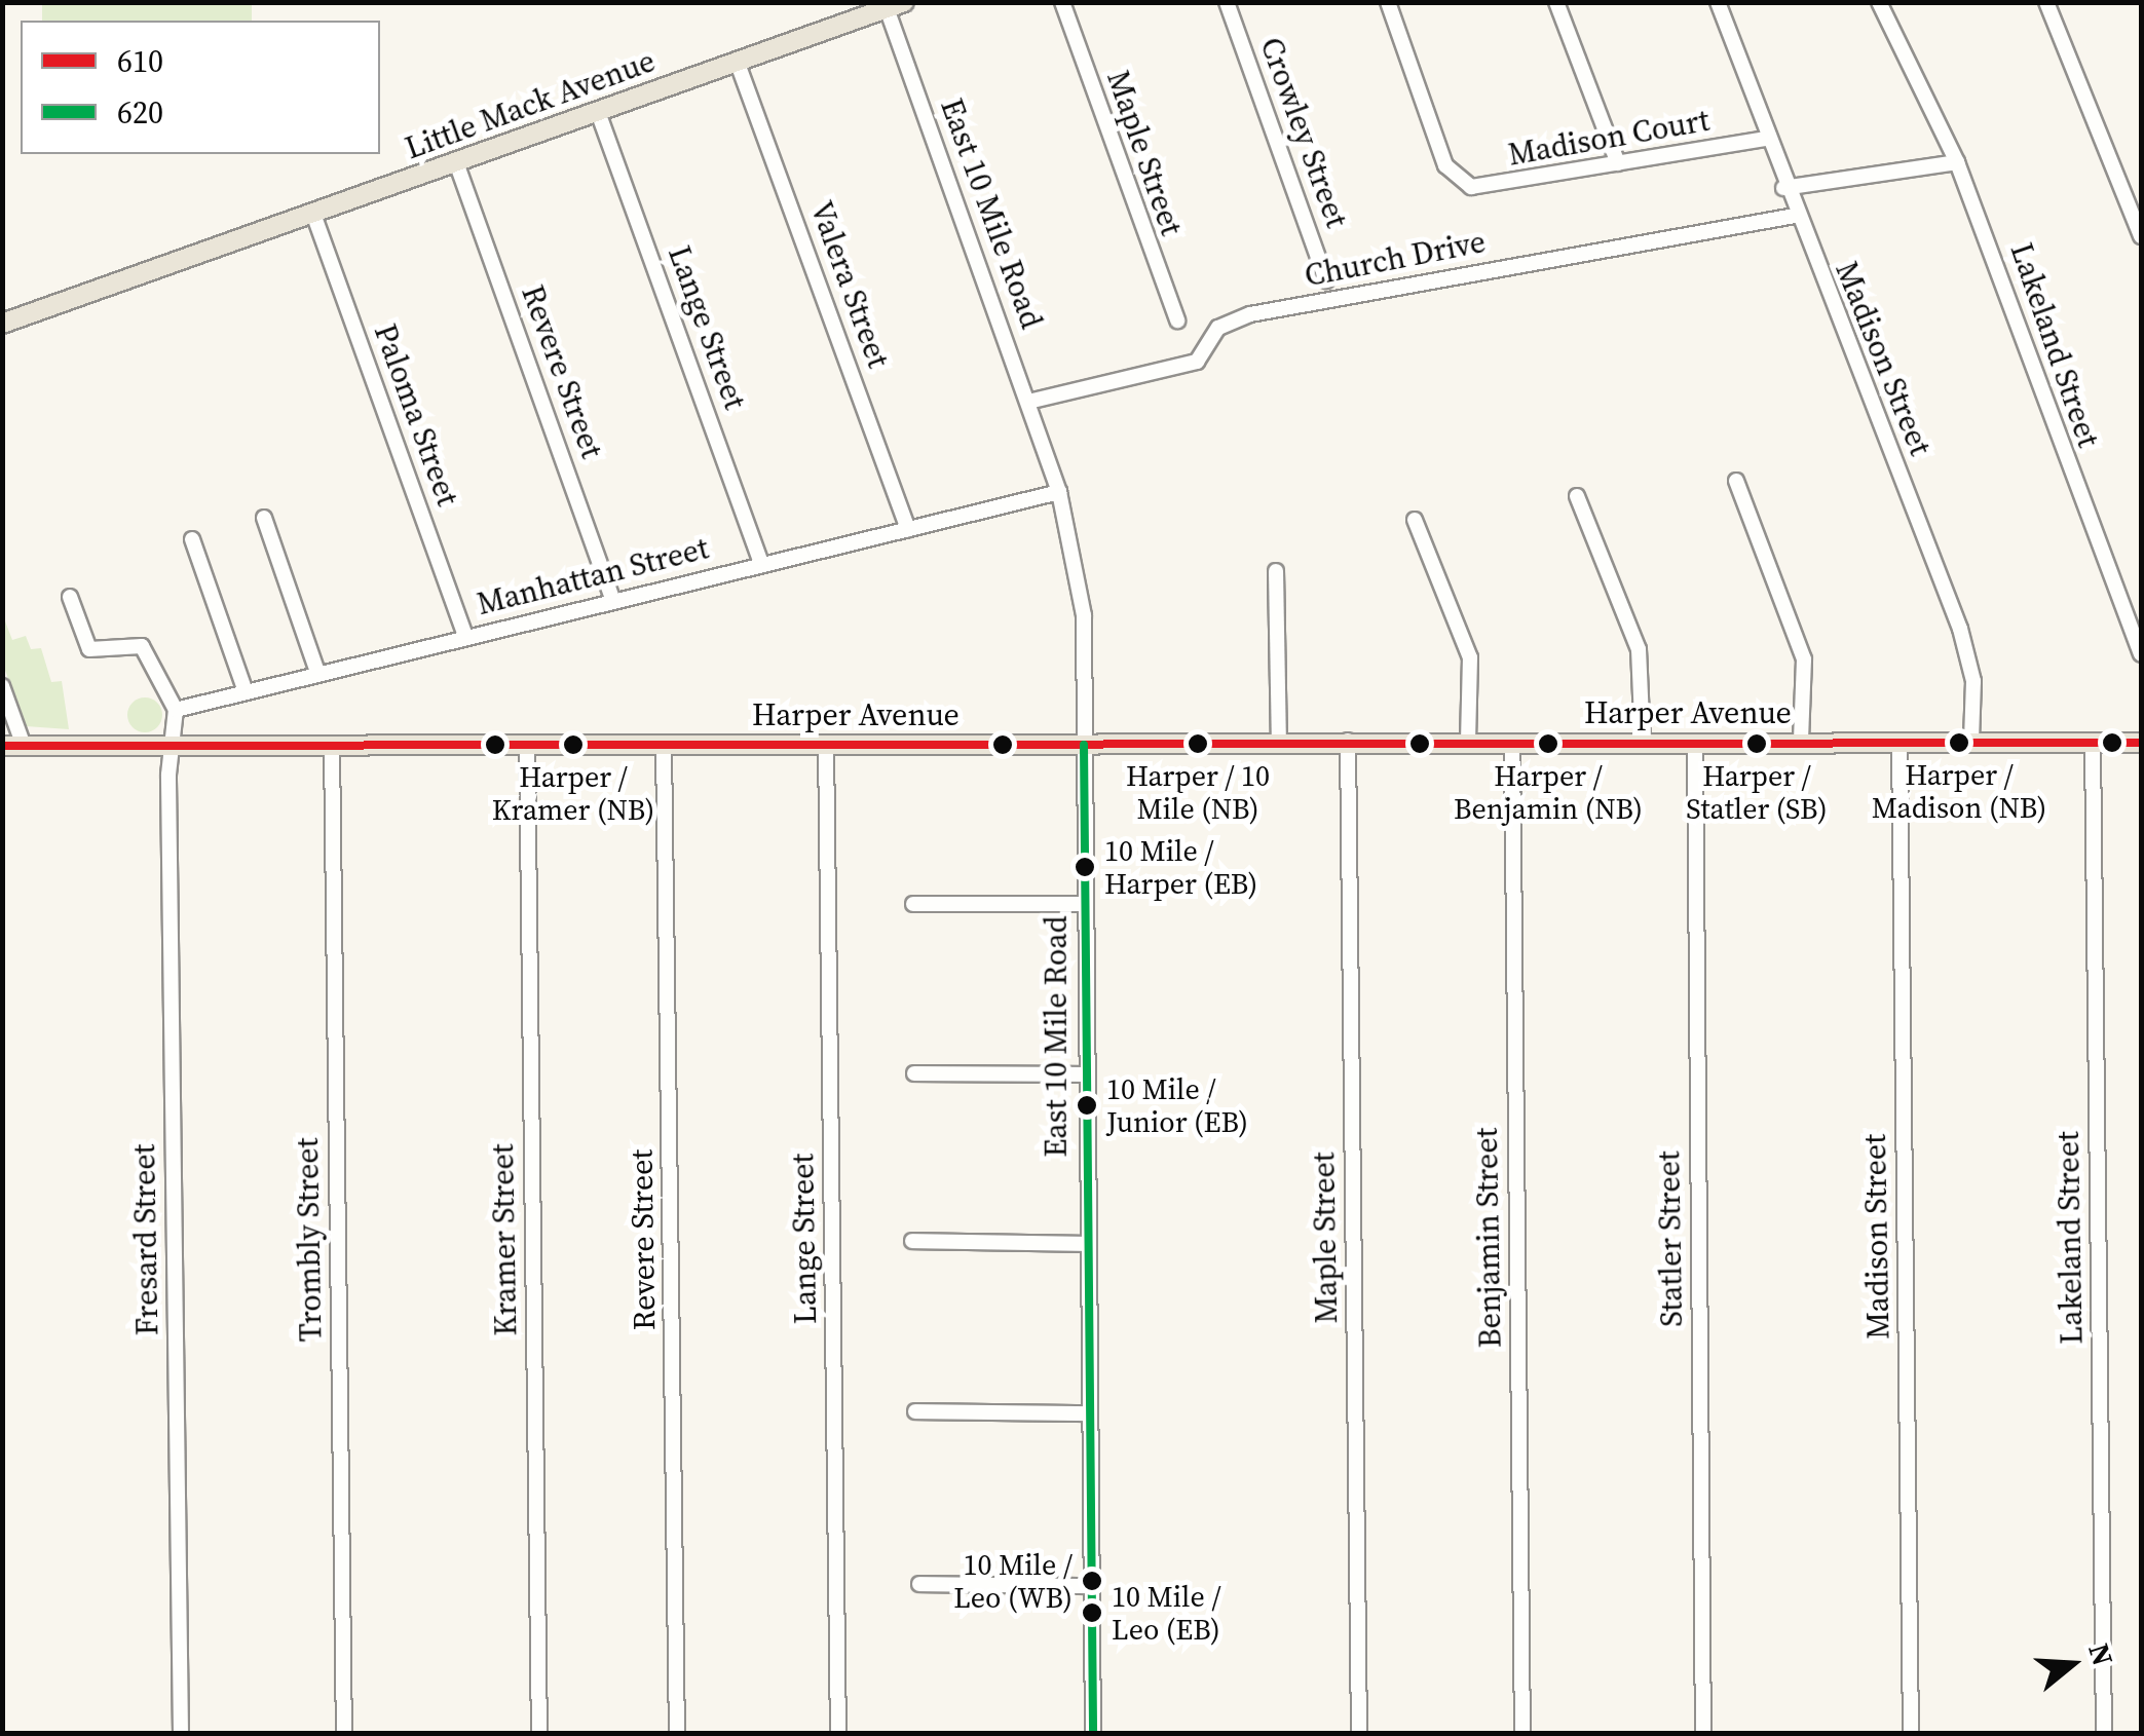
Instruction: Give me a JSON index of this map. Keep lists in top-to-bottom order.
{
  "streets": {
    "main road": ["Little Mack Avenue", "Harper Avenue"],
    "street": [
      "Crowley Street",
      "Madison Court",
      "Maple Street",
      "East 10 Mile Road",
      "Church Drive",
      "Valera Street",
      "Lange Street",
      "Lakeland Street",
      "Madison Street",
      "Revere Street",
      "Paloma Street",
      "Manhattan Street",
      "Benjamin Street",
      "Statler Street",
      "Fresard Street",
      "Trombly Street",
      "Kramer Street"
    ]
  },
  "crossings": [
    ["Little Mack Avenue", "East 10 Mile Road"],
    ["Little Mack Avenue", "Valera Street"],
    ["Little Mack Avenue", "Lange Street"],
    ["Little Mack Avenue", "Revere Street"],
    ["Little Mack Avenue", "Paloma Street"],
    ["Madison Court", "Madison Street"],
    ["Maple Street", "Harper Avenue"],
    ["East 10 Mile Road", "Church Drive"],
    ["East 10 Mile Road", "Manhattan Street"],
    ["East 10 Mile Road", "Harper Avenue"],
    ["Church Drive", "Madison Street"],
    ["Valera Street", "Manhattan Street"],
    ["Lange Street", "Manhattan Street"],
    ["Lange Street", "Harper Avenue"],
    ["Lakeland Street", "Harper Avenue"],
    ["Madison Street", "Harper Avenue"],
    ["Revere Street", "Manhattan Street"],
    ["Revere Street", "Harper Avenue"],
    ["Paloma Street", "Manhattan Street"],
    ["Harper Avenue", "Benjamin Street"],
    ["Harper Avenue", "Statler Street"],
    ["Harper Avenue", "Fresard Street"],
    ["Harper Avenue", "Trombly Street"],
    ["Harper Avenue", "Kramer Street"]
  ],
  "places": [
    "Harper / Madison (NB)",
    "Harper / 10 Mile (NB)",
    "Harper / Benjamin (NB)",
    "Harper / Statler (SB)",
    "Harper / Kramer (NB)",
    "10 Mile / Harper (EB)",
    "10 Mile / Junior (EB)",
    "10 Mile / Leo (WB)",
    "10 Mile / Leo (EB)"
  ],
  "lines": ["transit line 610", "transit line 620"],
  "legend": ["610", "620"],
  "north": "right"
}
